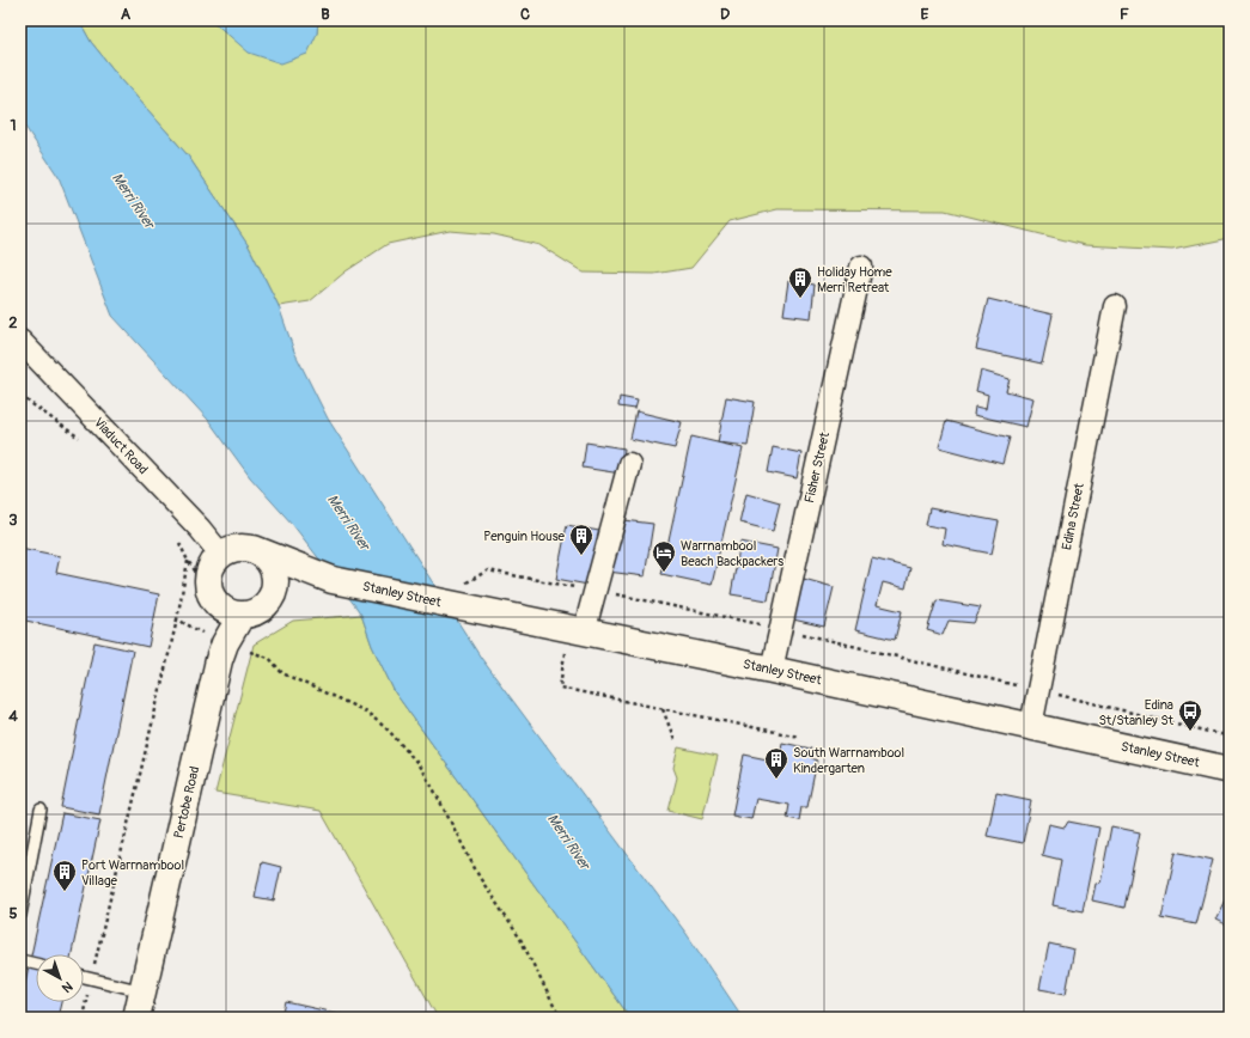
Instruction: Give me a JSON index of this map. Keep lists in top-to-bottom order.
{
  "streets": {
    "street": [
      "Viaduct Road",
      "Fisher Street",
      "Edina Street",
      "Stanley Street",
      "Pertobe Road"
    ]
  },
  "crossings": [
    ["Viaduct Road", "Stanley Street"],
    ["Viaduct Road", "Pertobe Road"],
    ["Fisher Street", "Stanley Street"],
    ["Edina Street", "Stanley Street"],
    ["Stanley Street", "Pertobe Road"]
  ],
  "water": ["Merri River"],
  "places": {
    "building": [
      "Holiday Home Merri Retreat",
      "Penguin House",
      "South Warrnambool Kindergarten",
      "Port Warrnambool Village"
    ],
    "hotel": ["Warrnambool Beach Backpackers"],
    "bus stop": ["Edina St/Stanley St"]
  },
  "north": "bottom right",
  "grid": {
    "columns": [
      "A",
      "B",
      "C",
      "D",
      "E",
      "F"
    ],
    "rows": [
      "1",
      "2",
      "3",
      "4",
      "5"
    ]
  }
}
